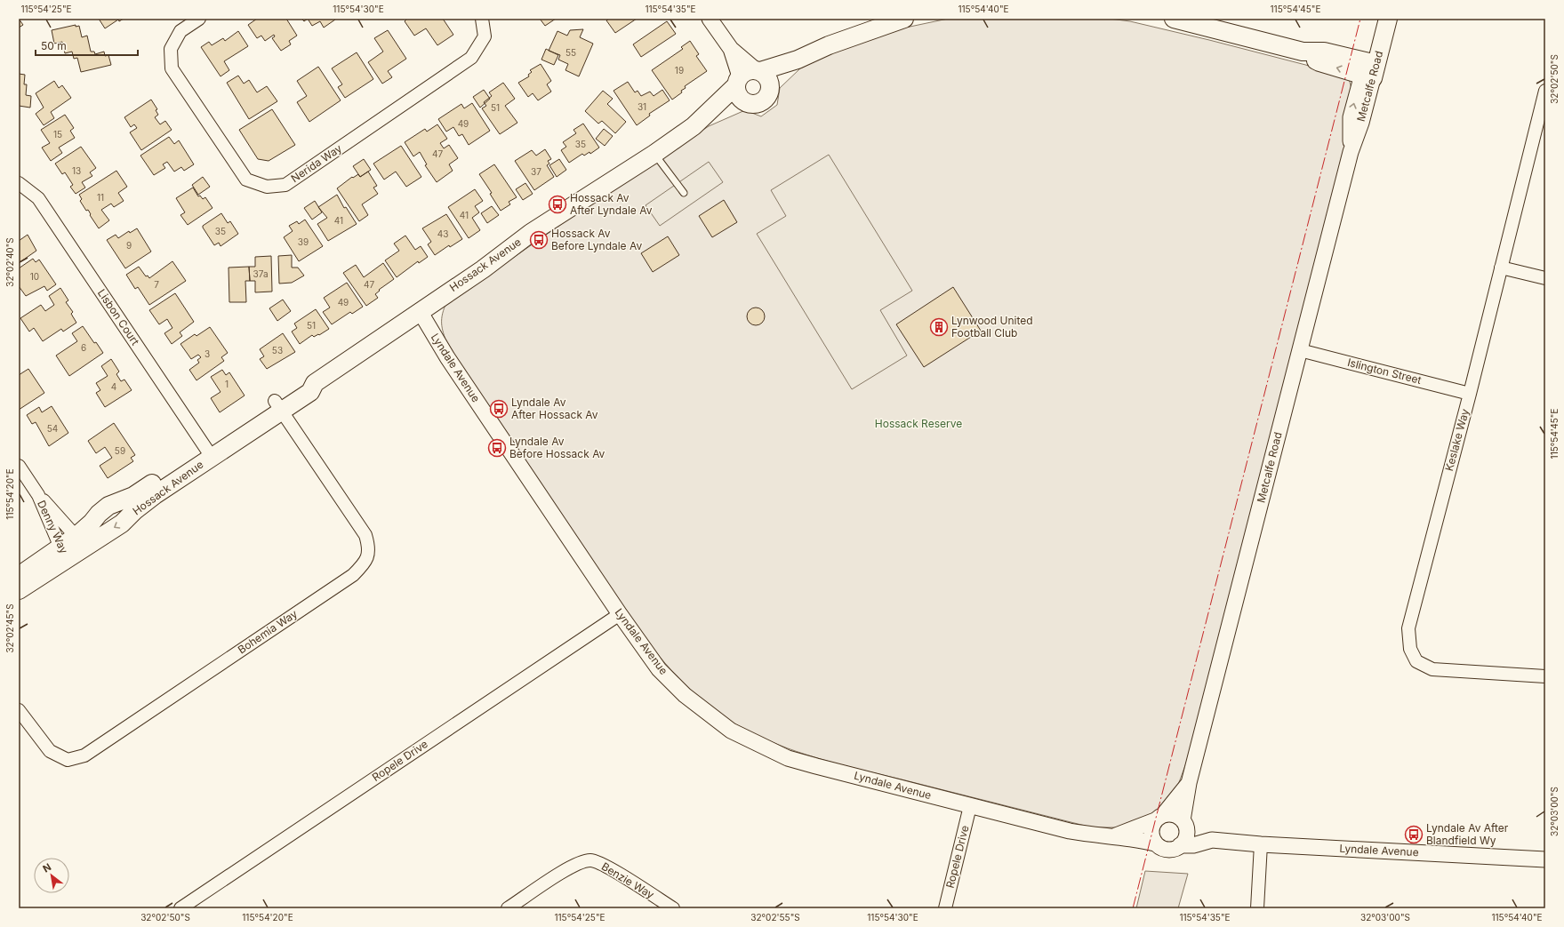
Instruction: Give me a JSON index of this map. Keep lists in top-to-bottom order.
{
  "streets": {
    "main road": ["Metcalfe Road", "Hossack Avenue"],
    "street": [
      "Nerida Way",
      "Lisbon Court",
      "Lyndale Avenue",
      "Islington Street",
      "Keslake Way",
      "Denny Way",
      "Bohemia Way",
      "Ropele Drive",
      "Benzie Way"
    ]
  },
  "crossings": [
    ["Metcalfe Road", "Lyndale Avenue"],
    ["Metcalfe Road", "Islington Street"],
    ["Hossack Avenue", "Lisbon Court"],
    ["Hossack Avenue", "Lyndale Avenue"],
    ["Hossack Avenue", "Denny Way"],
    ["Hossack Avenue", "Bohemia Way"],
    ["Lyndale Avenue", "Ropele Drive"],
    ["Islington Street", "Keslake Way"]
  ],
  "parks": ["Hossack Reserve"],
  "places": {
    "bus stop": [
      "Hossack Av After Lyndale Av",
      "Hossack Av Before Lyndale Av",
      "Lyndale Av After Hossack Av",
      "Lyndale Av Before Hossack Av",
      "Lyndale Av After Blandfield Wy"
    ],
    "building": ["Lynwood United Football Club"]
  },
  "house_numbers": [
    "55",
    "19",
    "31",
    "51",
    "49",
    "15",
    "35",
    "47",
    "13",
    "37",
    "11",
    "41",
    "41",
    "35",
    "43",
    "39",
    "9",
    "37a",
    "10",
    "7",
    "47",
    "49",
    "51",
    "6",
    "53",
    "3",
    "1",
    "4",
    "54",
    "59"
  ],
  "scale_bar": "50 m",
  "north": "top left",
  "coordinates": [
    "115°54'25\"E",
    "115°54'30\"E",
    "115°54'35\"E",
    "115°54'40\"E",
    "115°54'45\"E",
    "32°02'50\"S",
    "32°02'40\"S",
    "115°54'20\"E",
    "32°02'45\"S",
    "32°03'00\"S",
    "32°02'55\"S"
  ]
}
